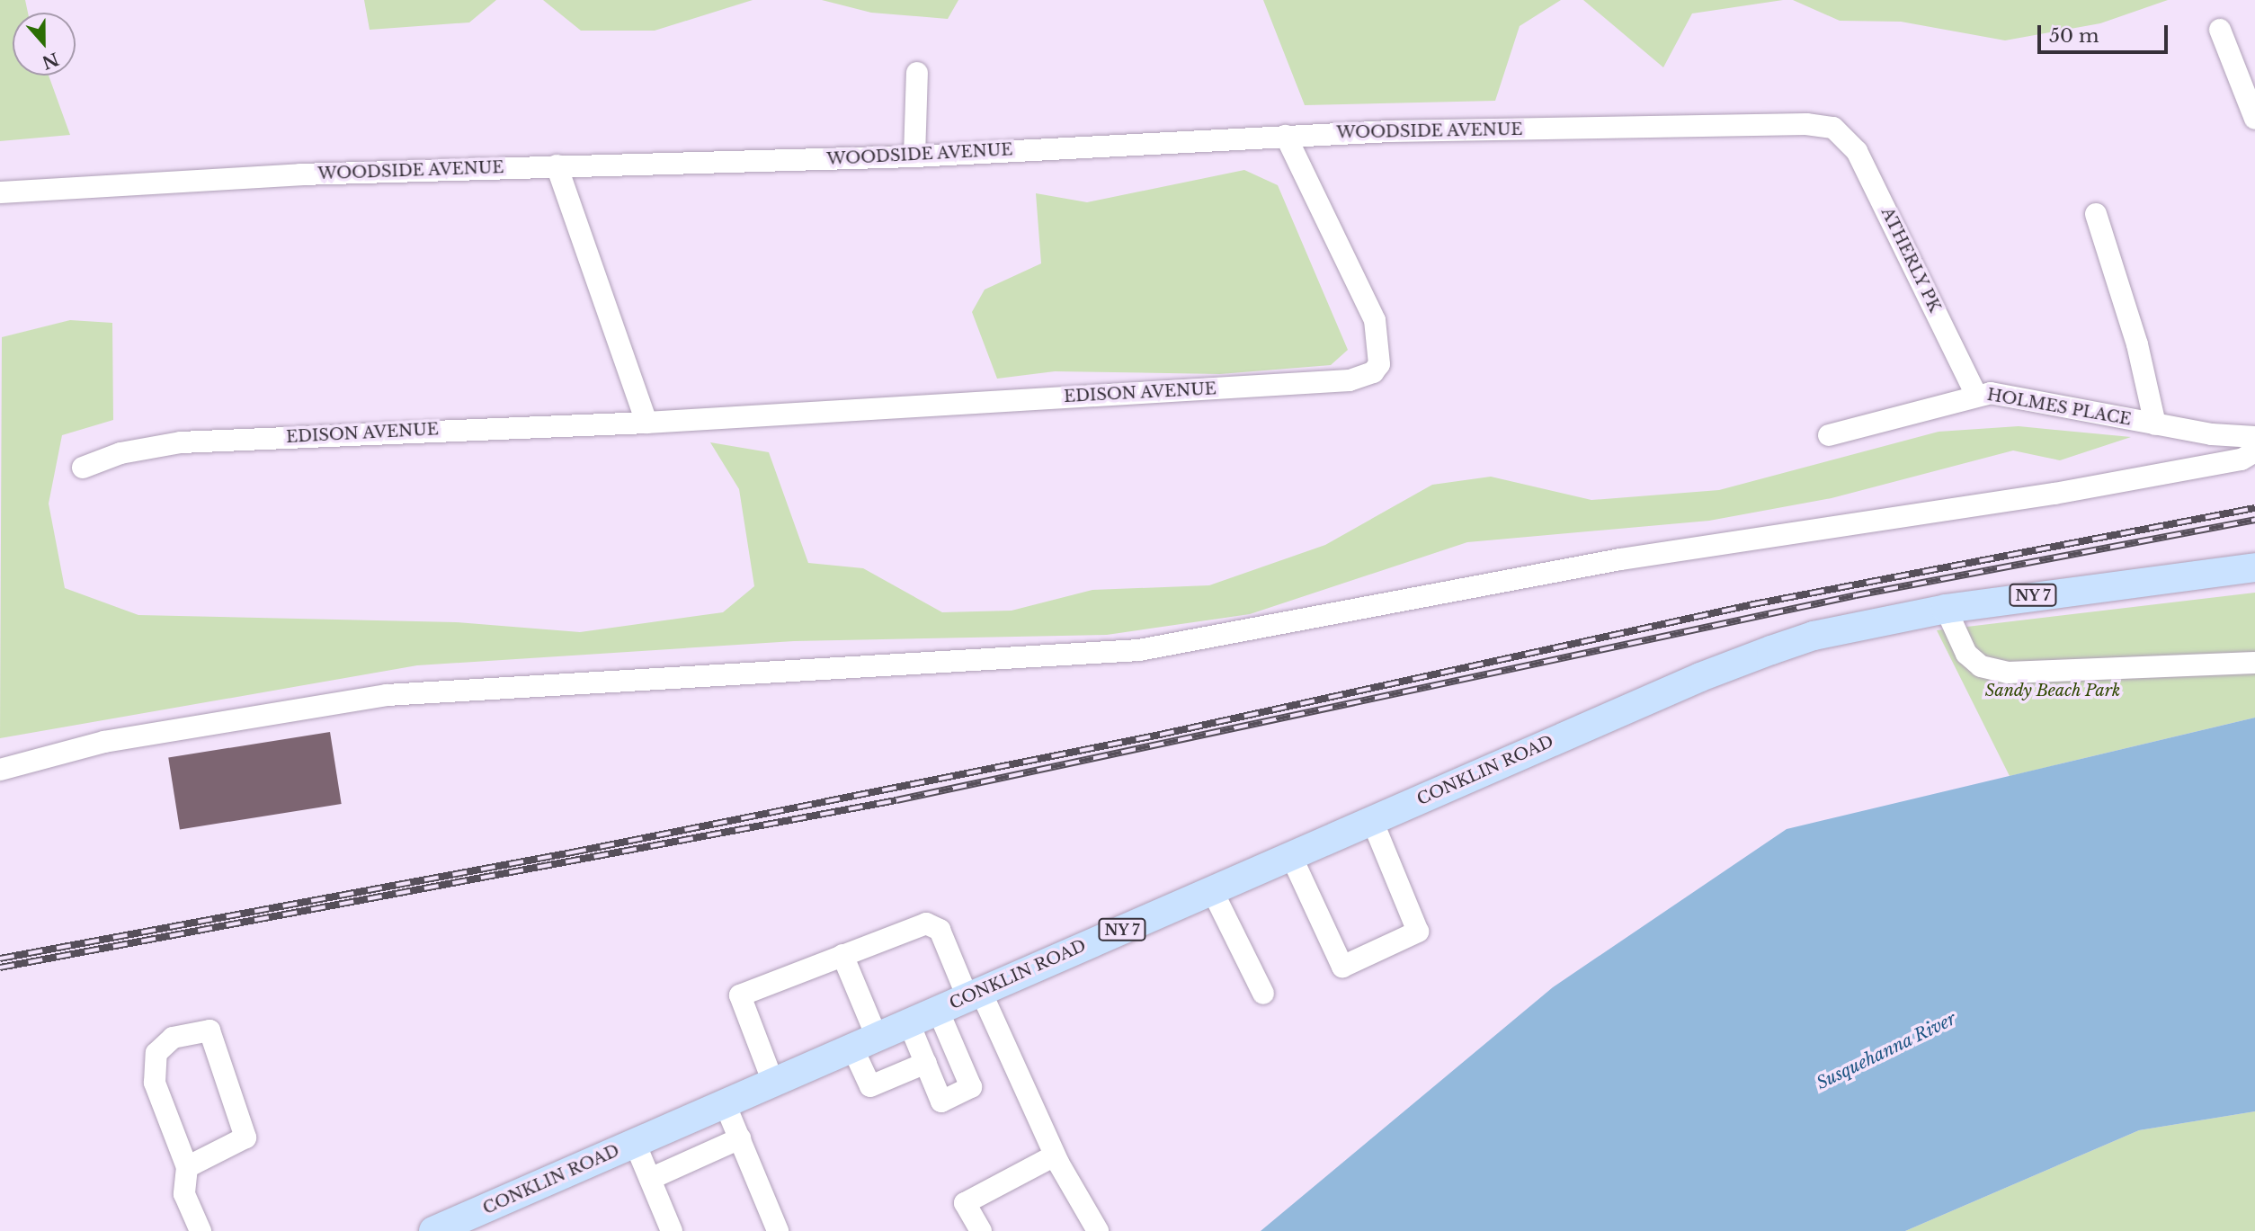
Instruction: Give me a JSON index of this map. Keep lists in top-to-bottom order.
{
  "streets": {
    "main road": ["NY 7", "CONKLIN ROAD"],
    "street": [
      "WOODSIDE AVENUE",
      "ATHERLY PK",
      "EDISON AVENUE",
      "HOLMES PLACE"
    ]
  },
  "crossings": [
    ["WOODSIDE AVENUE", "ATHERLY PK"],
    ["WOODSIDE AVENUE", "EDISON AVENUE"],
    ["ATHERLY PK", "HOLMES PLACE"],
    ["NY 7", "CONKLIN ROAD"]
  ],
  "water": ["Susquehanna River"],
  "parks": ["Sandy Beach Park"],
  "scale_bar": "50 m",
  "north": "bottom"
}
